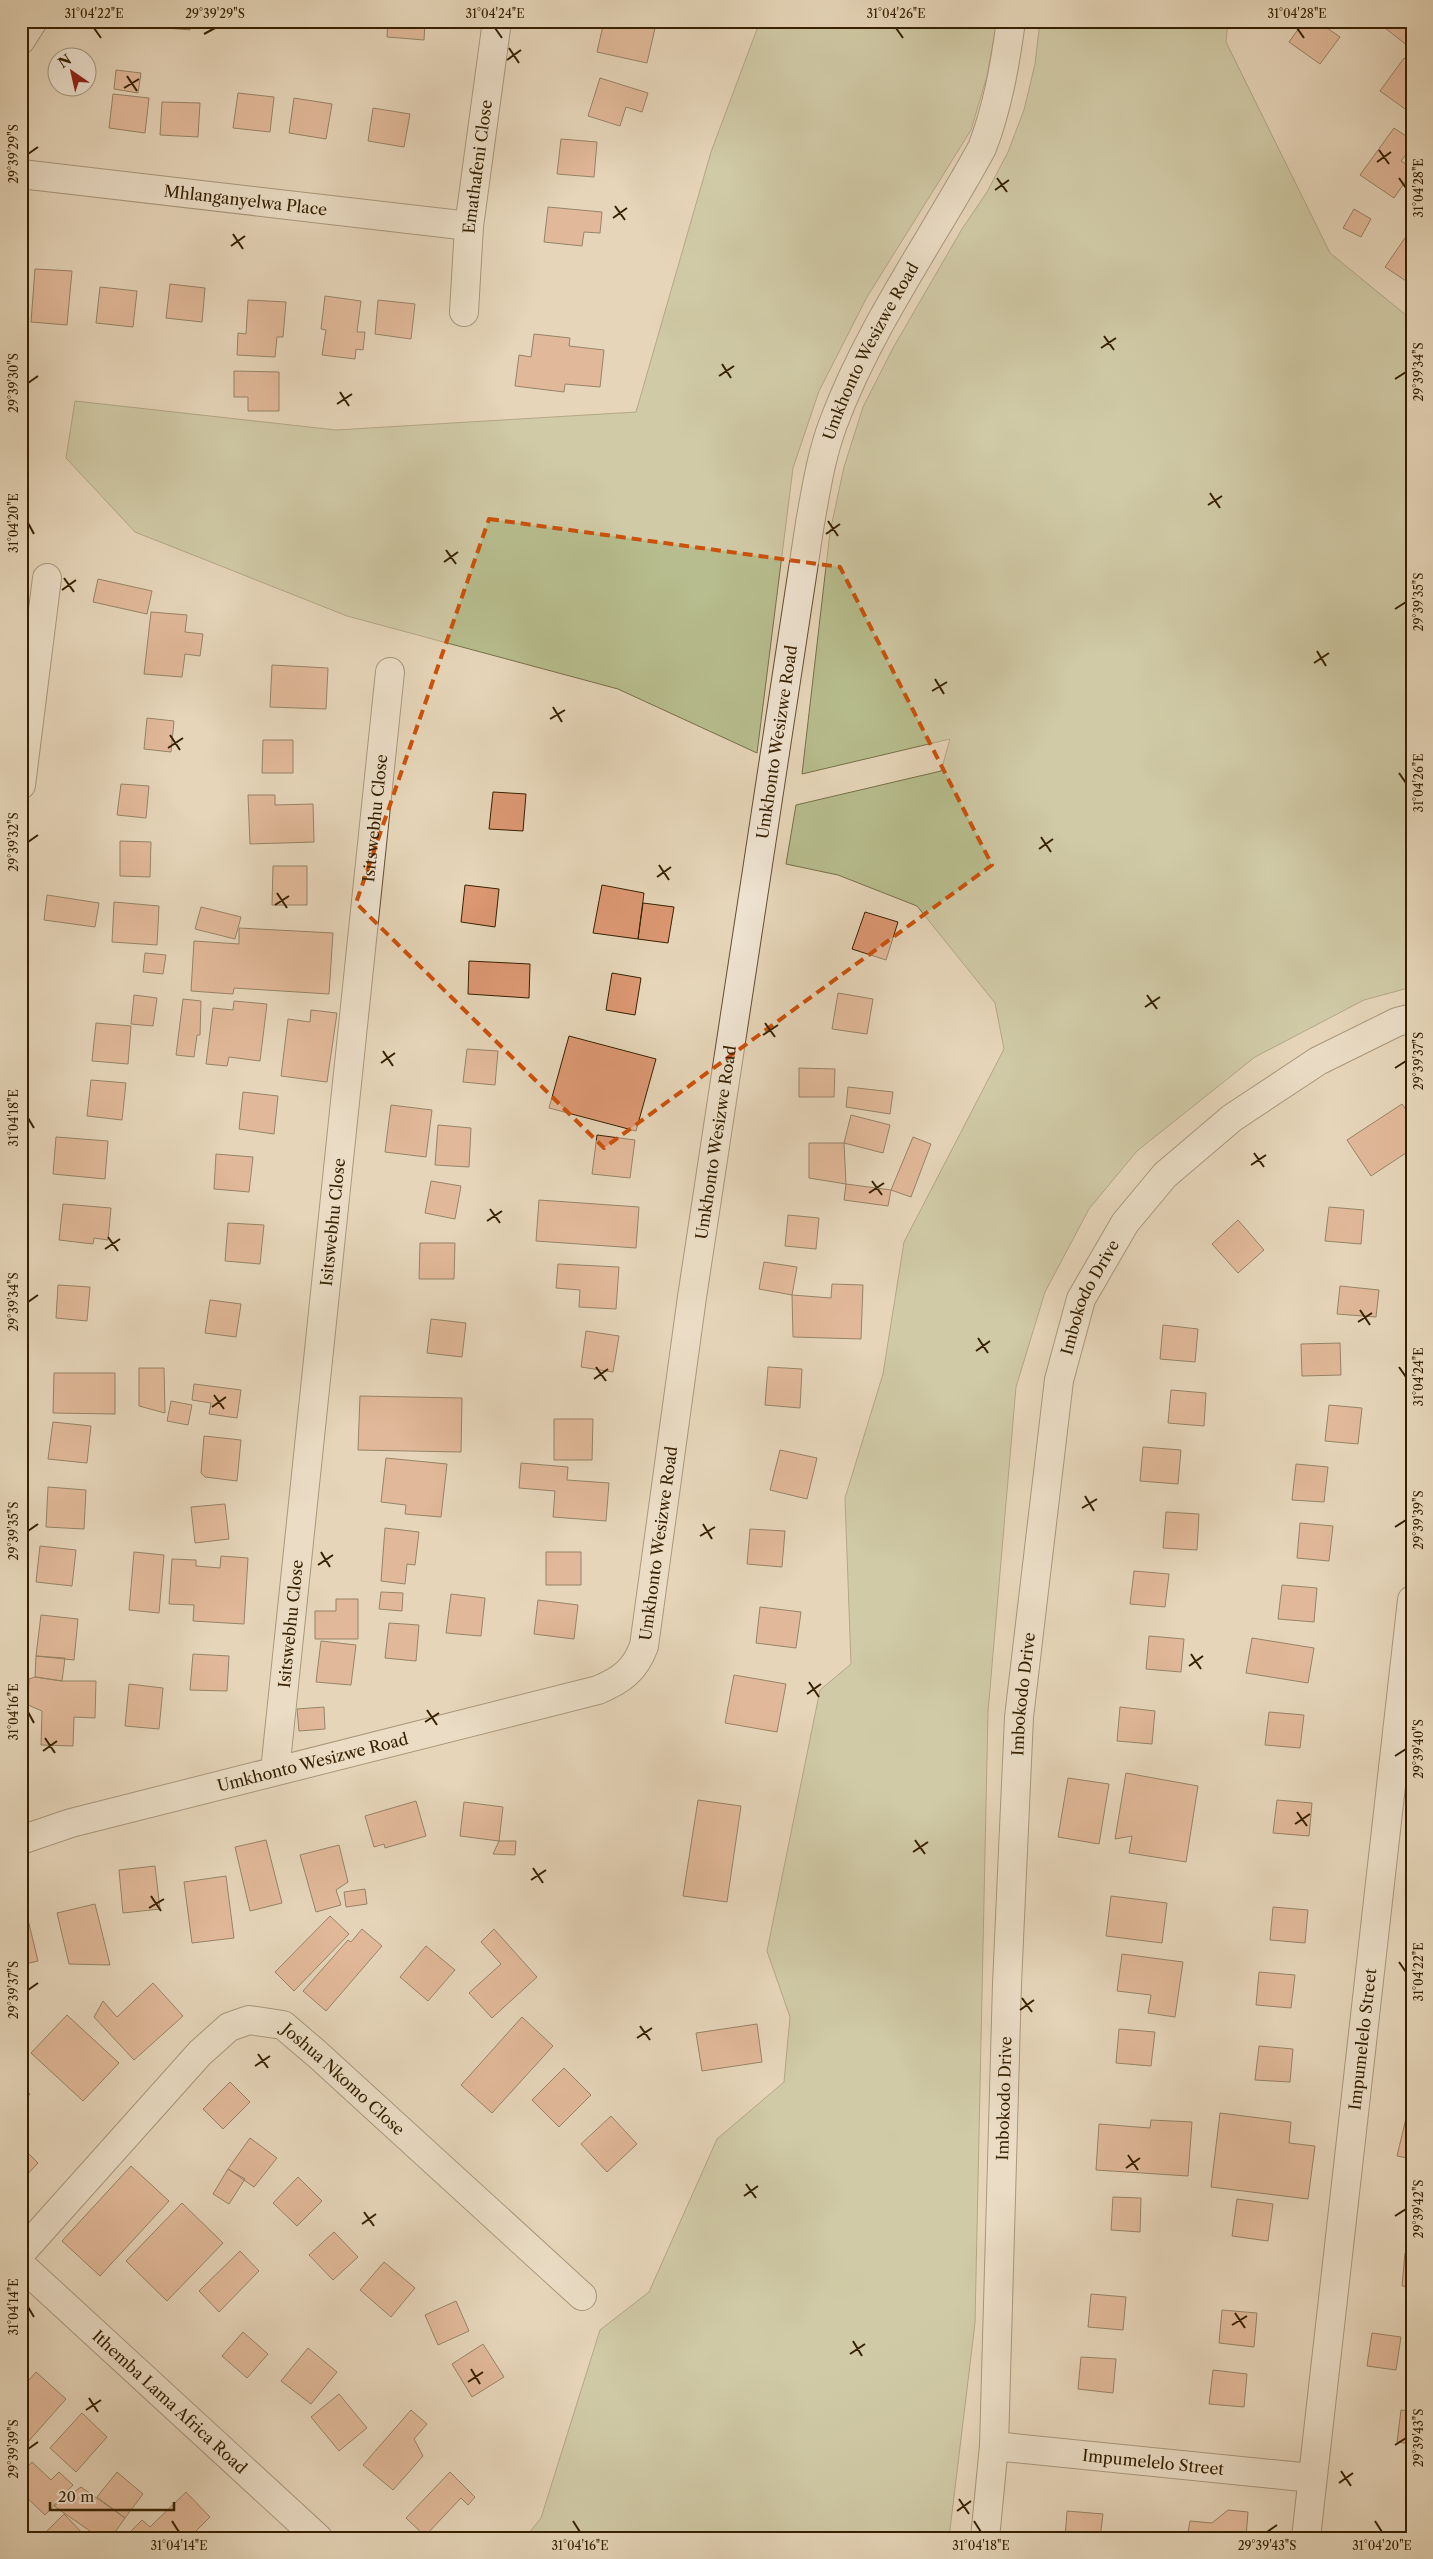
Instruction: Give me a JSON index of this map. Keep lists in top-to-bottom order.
{
  "streets": {
    "street": [
      "Emathafeni Close",
      "Mhlanganyelwa Place",
      "Umkhonto Wesizwe Road",
      "Isitswebhu Close",
      "Imbokodo Drive",
      "Impumelelo Street",
      "Joshua Nkomo Close",
      "Ithemba Lama Africa Road"
    ]
  },
  "crossings": [
    ["Emathafeni Close", "Mhlanganyelwa Place"],
    ["Umkhonto Wesizwe Road", "Isitswebhu Close"],
    ["Imbokodo Drive", "Impumelelo Street"]
  ],
  "scale_bar": "20 m",
  "north": "top left",
  "coordinates": [
    "31°04'22\"E",
    "29°39'29\"S",
    "31°04'24\"E",
    "31°04'26\"E",
    "31°04'28\"E",
    "29°39'34\"S",
    "29°39'30\"S",
    "31°04'20\"E",
    "29°39'35\"S",
    "29°39'32\"S",
    "29°39'37\"S",
    "31°04'18\"E",
    "29°39'39\"S",
    "31°04'16\"E",
    "29°39'40\"S",
    "29°39'42\"S",
    "31°04'14\"E",
    "29°39'43\"S"
  ]
}
